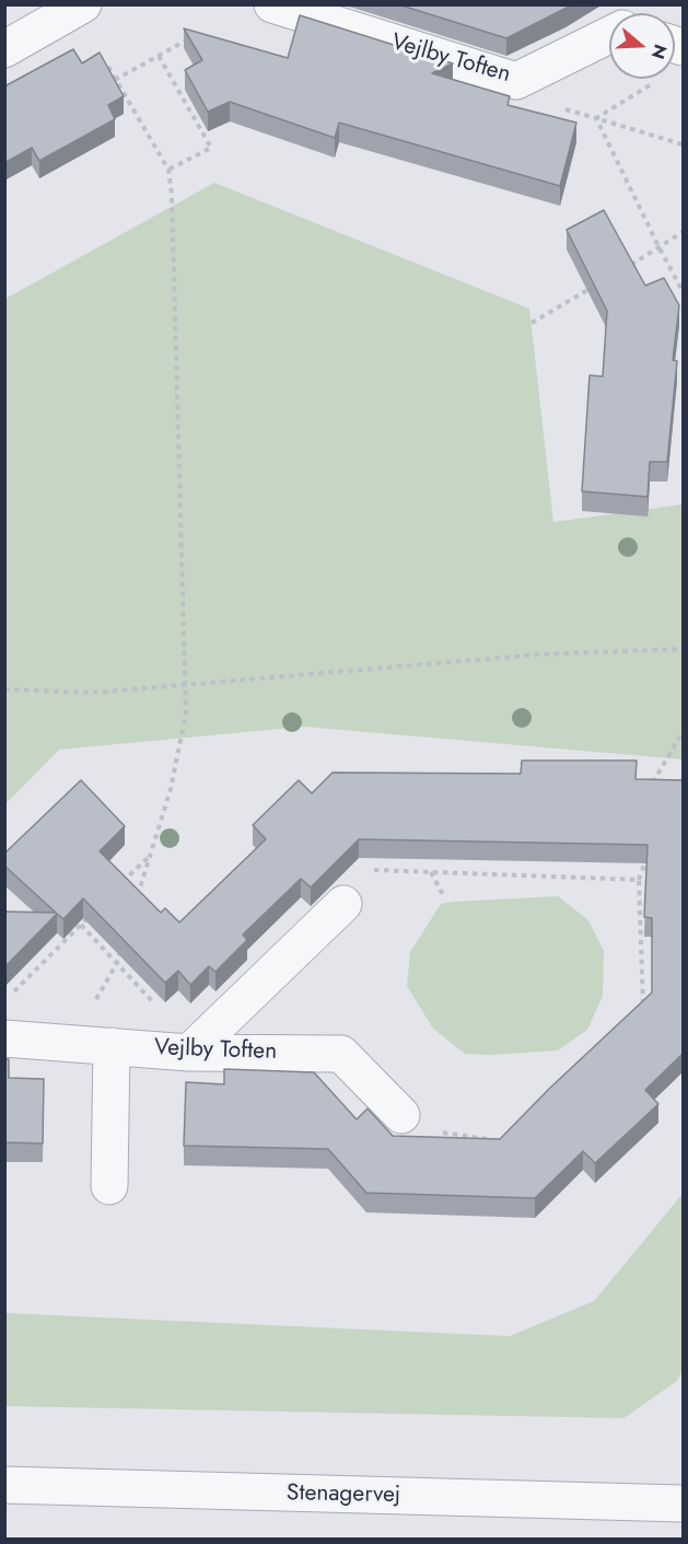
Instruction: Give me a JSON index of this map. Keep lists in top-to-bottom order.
{
  "streets": {
    "street": ["Vejlby Toften", "Stenagervej"]
  },
  "north": "right"
}
